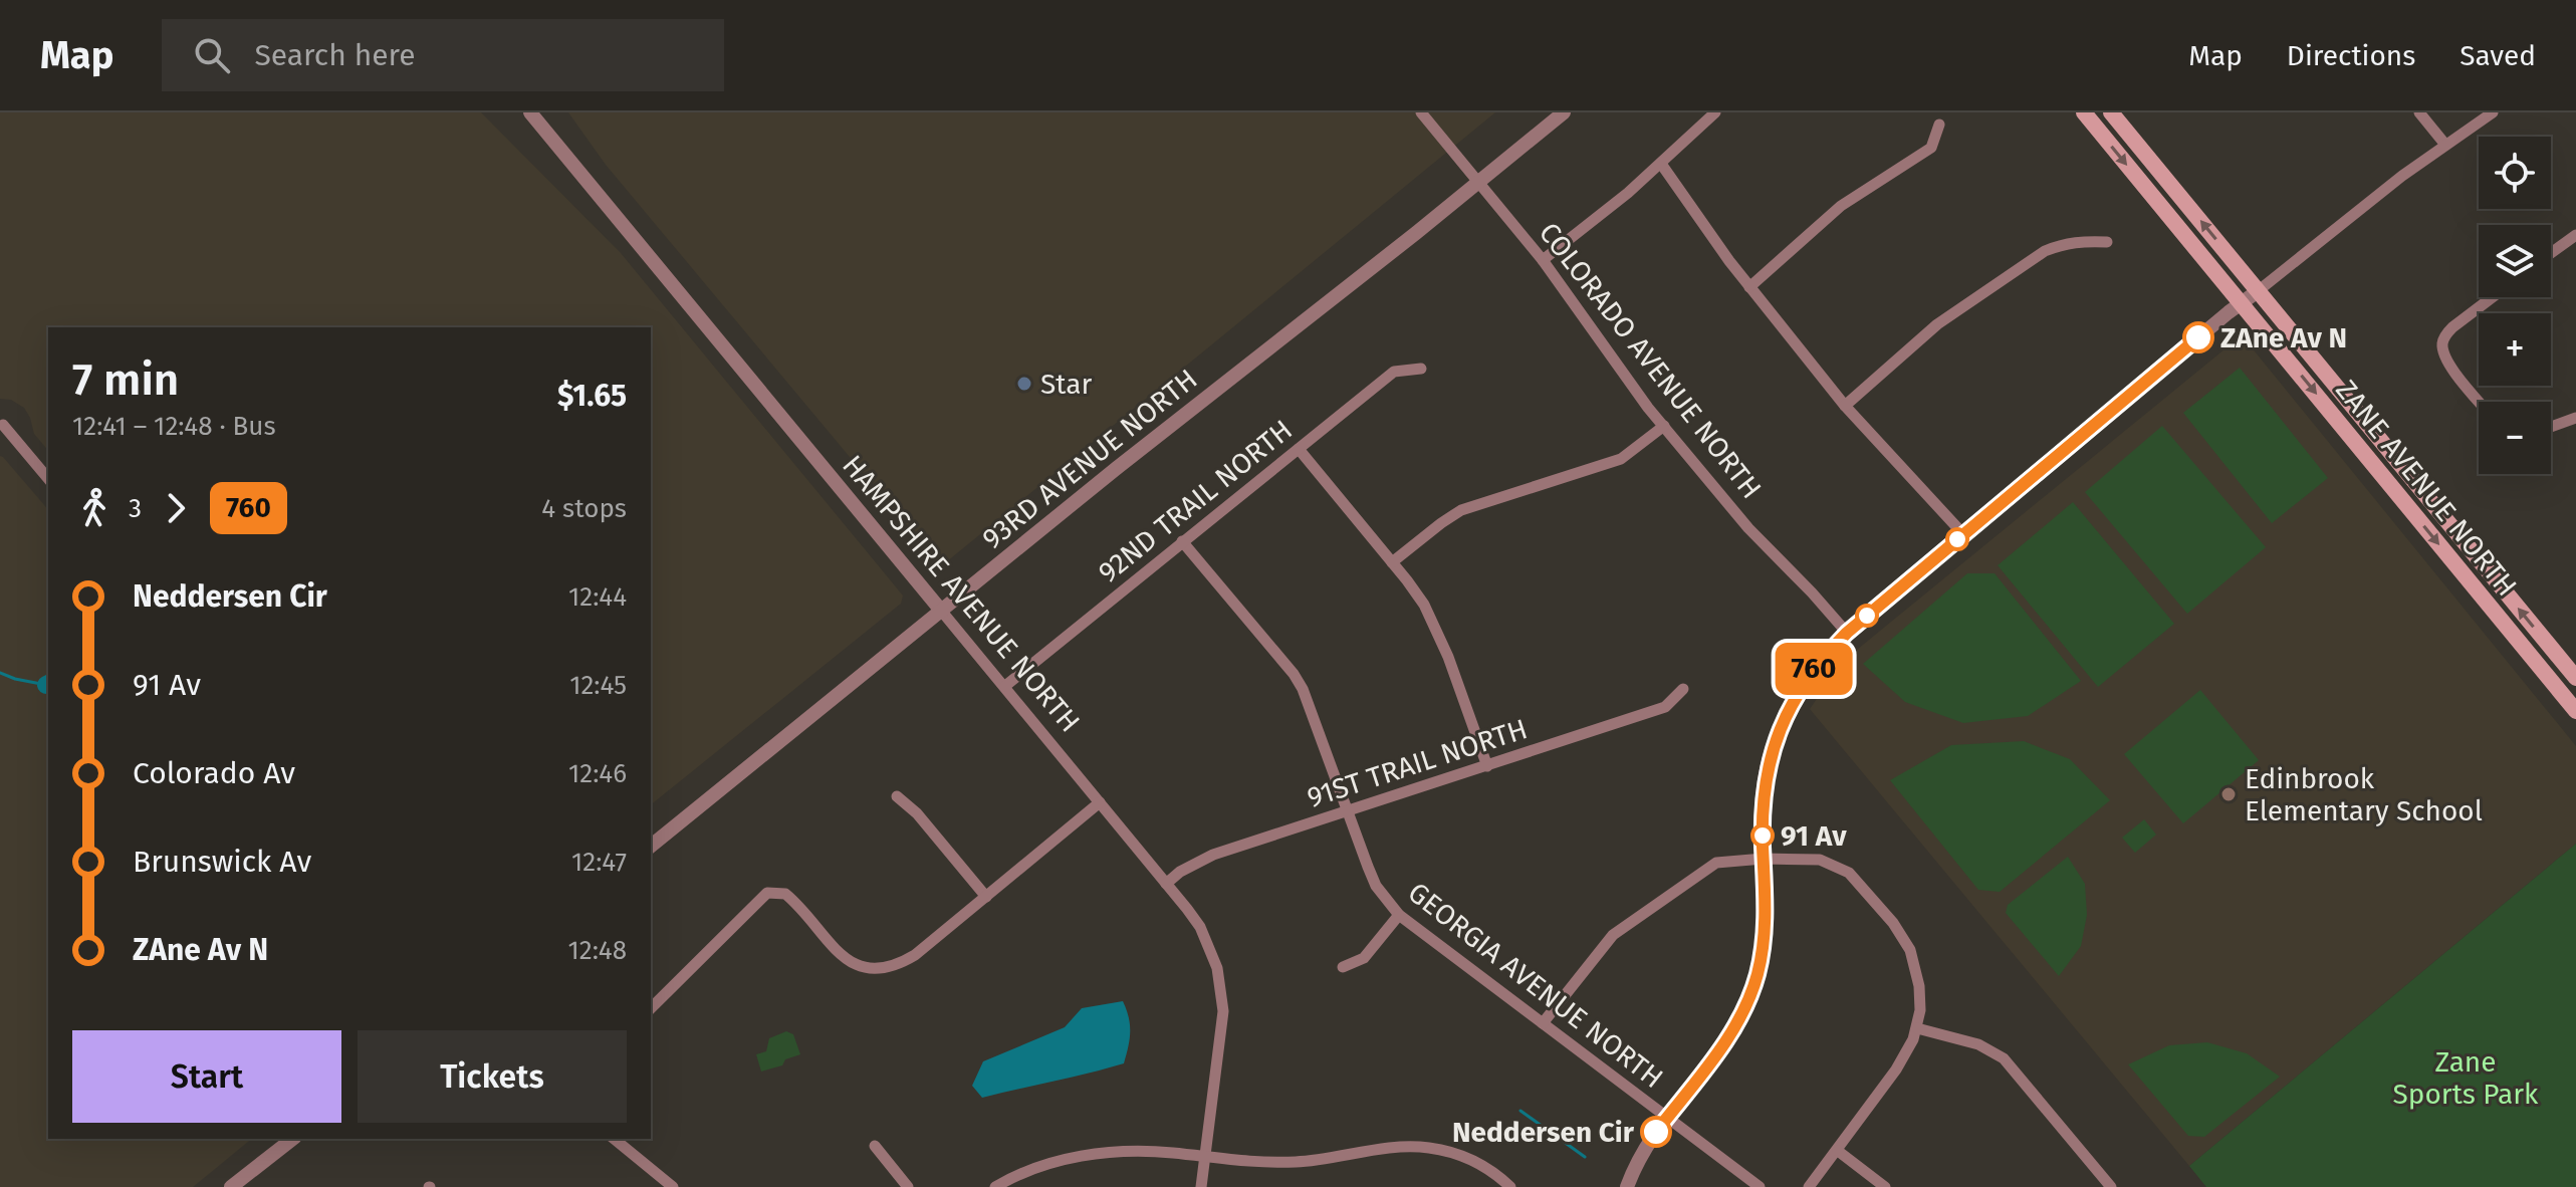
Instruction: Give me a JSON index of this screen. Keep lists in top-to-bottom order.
{
  "streets": {
    "main road": ["ZANE AVENUE NORTH"],
    "street": [
      "COLORADO AVENUE NORTH",
      "93RD AVENUE NORTH",
      "92ND TRAIL NORTH",
      "HAMPSHIRE AVENUE NORTH",
      "91ST TRAIL NORTH",
      "GEORGIA AVENUE NORTH"
    ]
  },
  "crossings": [
    ["COLORADO AVENUE NORTH", "93RD AVENUE NORTH"],
    ["93RD AVENUE NORTH", "HAMPSHIRE AVENUE NORTH"],
    ["92ND TRAIL NORTH", "HAMPSHIRE AVENUE NORTH"],
    ["92ND TRAIL NORTH", "GEORGIA AVENUE NORTH"],
    ["HAMPSHIRE AVENUE NORTH", "91ST TRAIL NORTH"],
    ["91ST TRAIL NORTH", "GEORGIA AVENUE NORTH"]
  ],
  "parks": ["Zane Sports Park"],
  "places": [
    "ZAne Av N",
    "Star",
    "Edinbrook Elementary School",
    "91 Av",
    "Neddersen Cir"
  ],
  "lines": ["bus line 760"],
  "page": {
    "header": "Map",
    "search": "Search here",
    "nav": ["Map", "Directions", "Saved"],
    "on_map": "760",
    "map_buttons": ["+", "−"],
    "heading": ["7 min", "12:41 – 12:48 · Bus", "$1.65"],
    "legs": ["3", "760", "4 stops"],
    "list": [
      {
        "name": "Neddersen Cir",
        "value": "12:44"
      },
      {
        "name": "91 Av",
        "value": "12:45"
      },
      {
        "name": "Colorado Av",
        "value": "12:46"
      },
      {
        "name": "Brunswick Av",
        "value": "12:47"
      },
      {
        "name": "ZAne Av N",
        "value": "12:48"
      }
    ],
    "buttons": ["Start", "Tickets"]
  }
}
